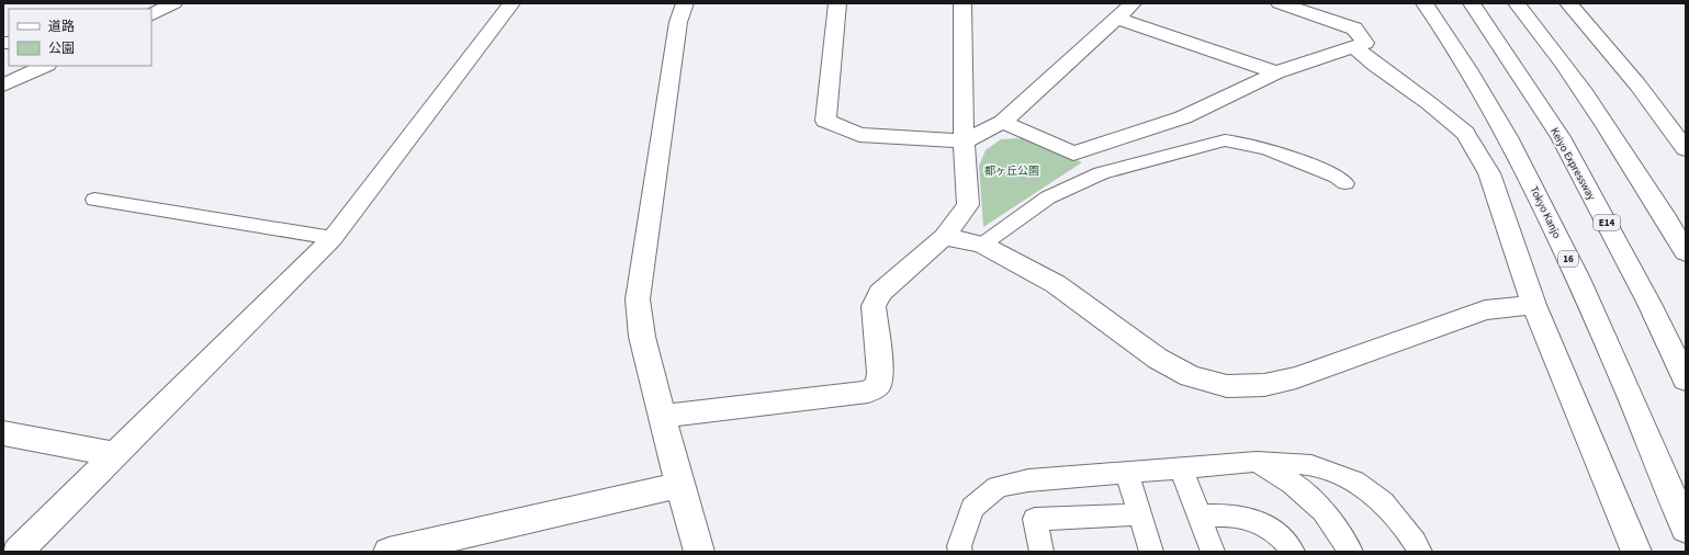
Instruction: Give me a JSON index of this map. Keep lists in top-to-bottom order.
{
  "streets": {
    "main road": [
      "Keiyo Expressway",
      "Tokyo Kanjo",
      "E14",
      "16"
    ]
  },
  "parks": ["都ヶ丘公園"],
  "legend": ["道路", "公園"]
}
